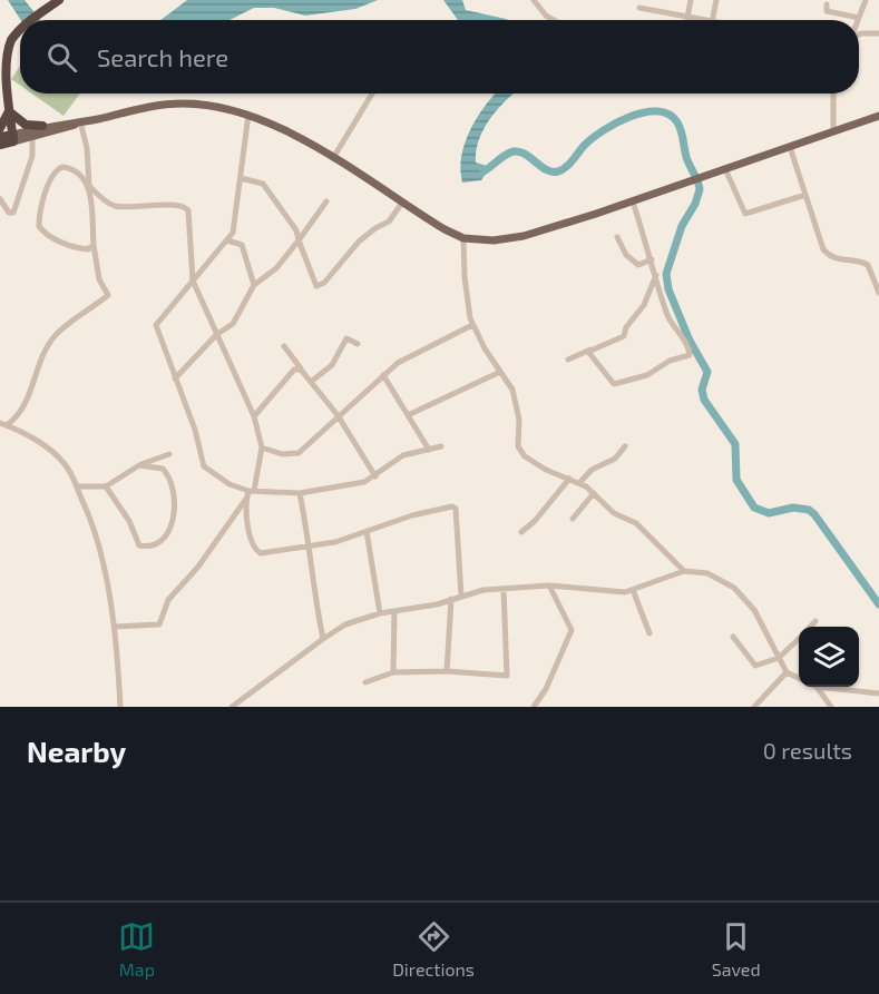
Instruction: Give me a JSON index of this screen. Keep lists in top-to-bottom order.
{
  "page": {
    "search": "Search here",
    "heading": ["Nearby", "0 results"],
    "nav": ["Map", "Directions", "Saved"]
  }
}
